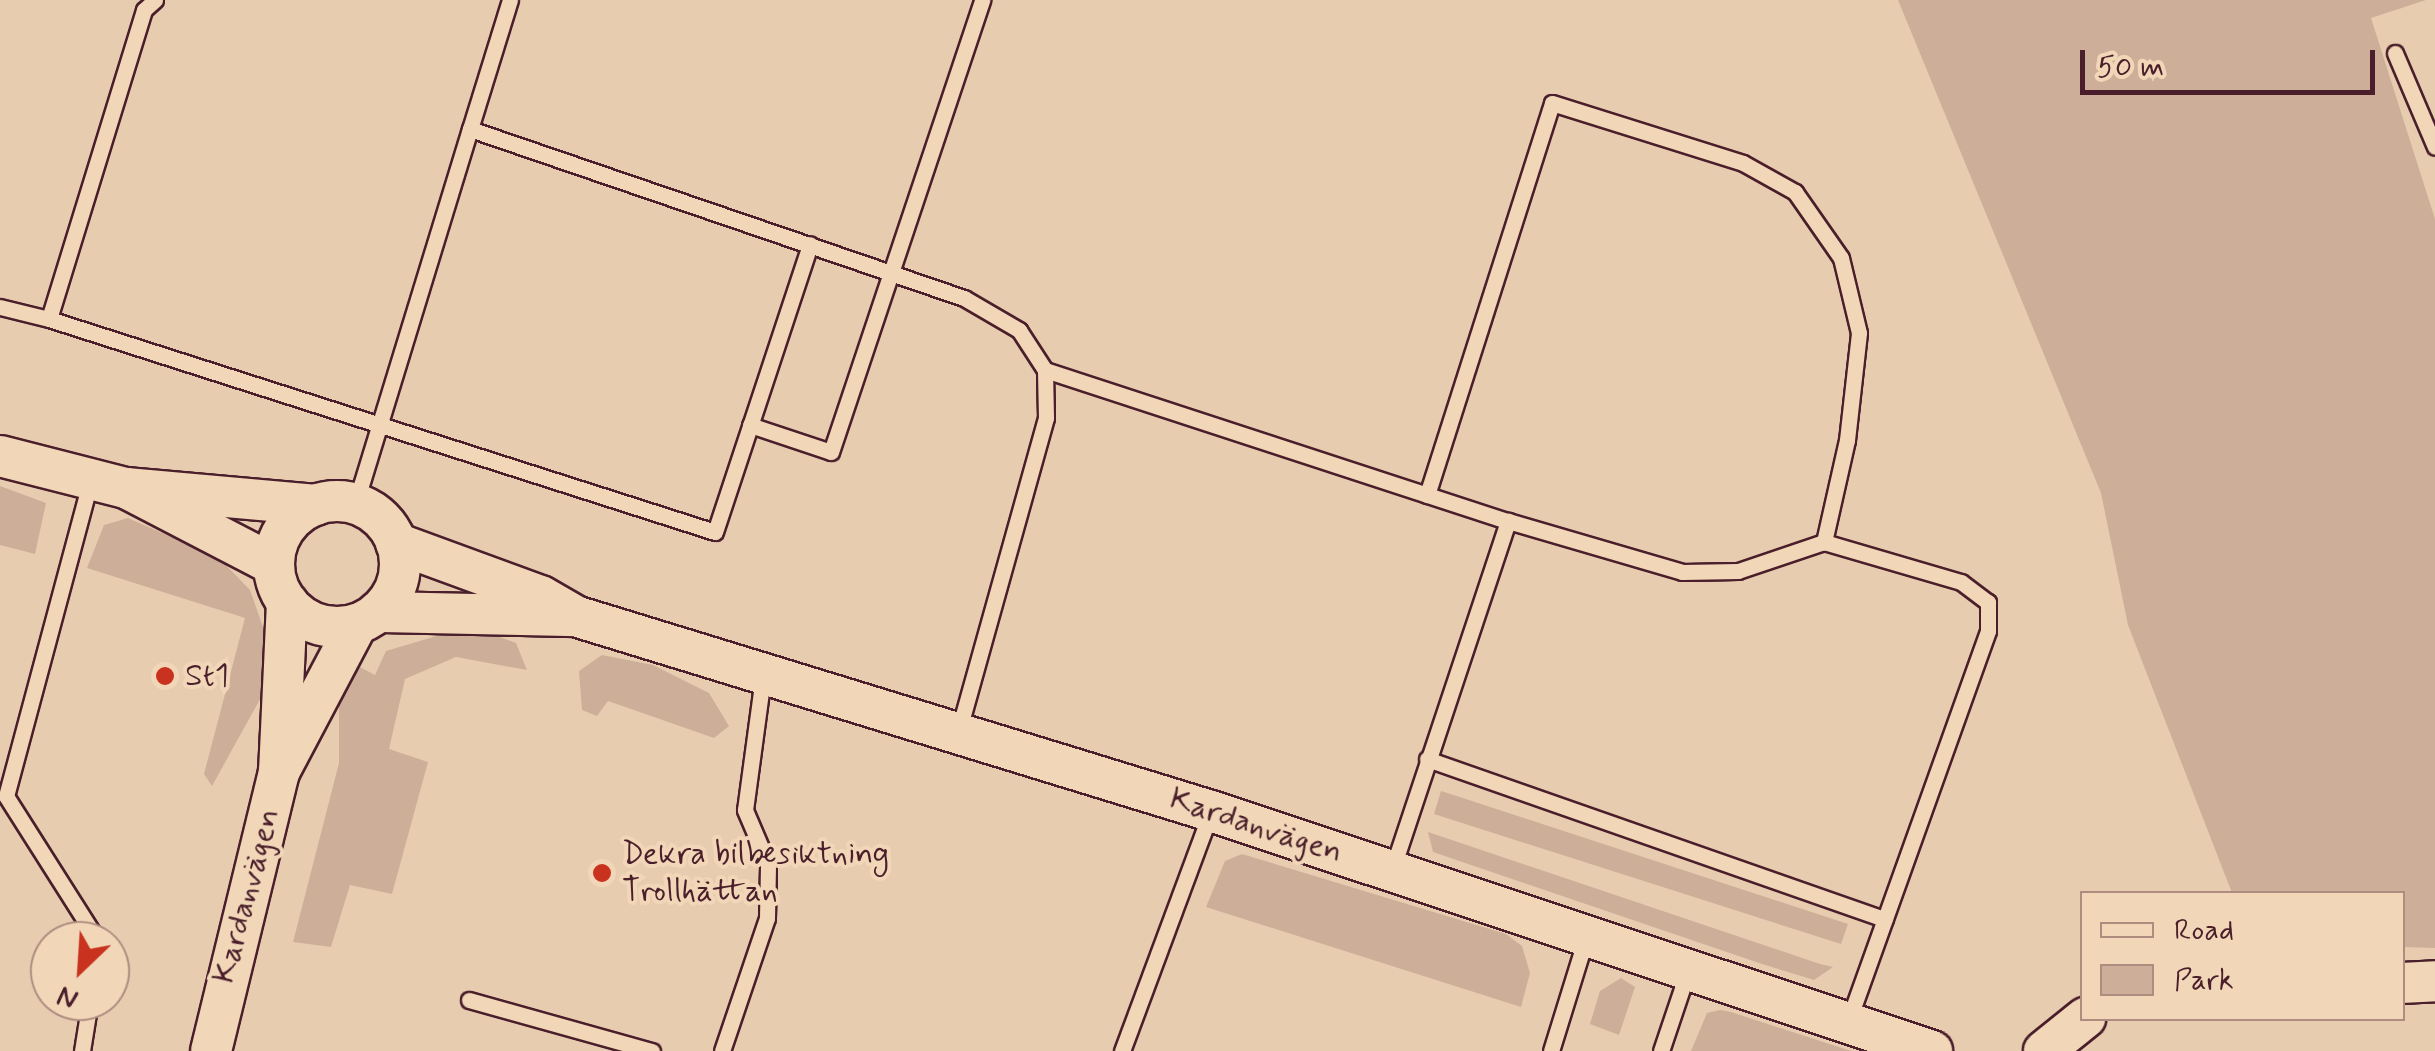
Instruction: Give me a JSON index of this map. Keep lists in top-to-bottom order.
{
  "streets": {
    "street": ["Kardanvägen"]
  },
  "places": ["St1", "Dekra bilbesiktning Trollhättan"],
  "legend": ["Road", "Park"],
  "scale_bar": "50 m",
  "north": "bottom left"
}
